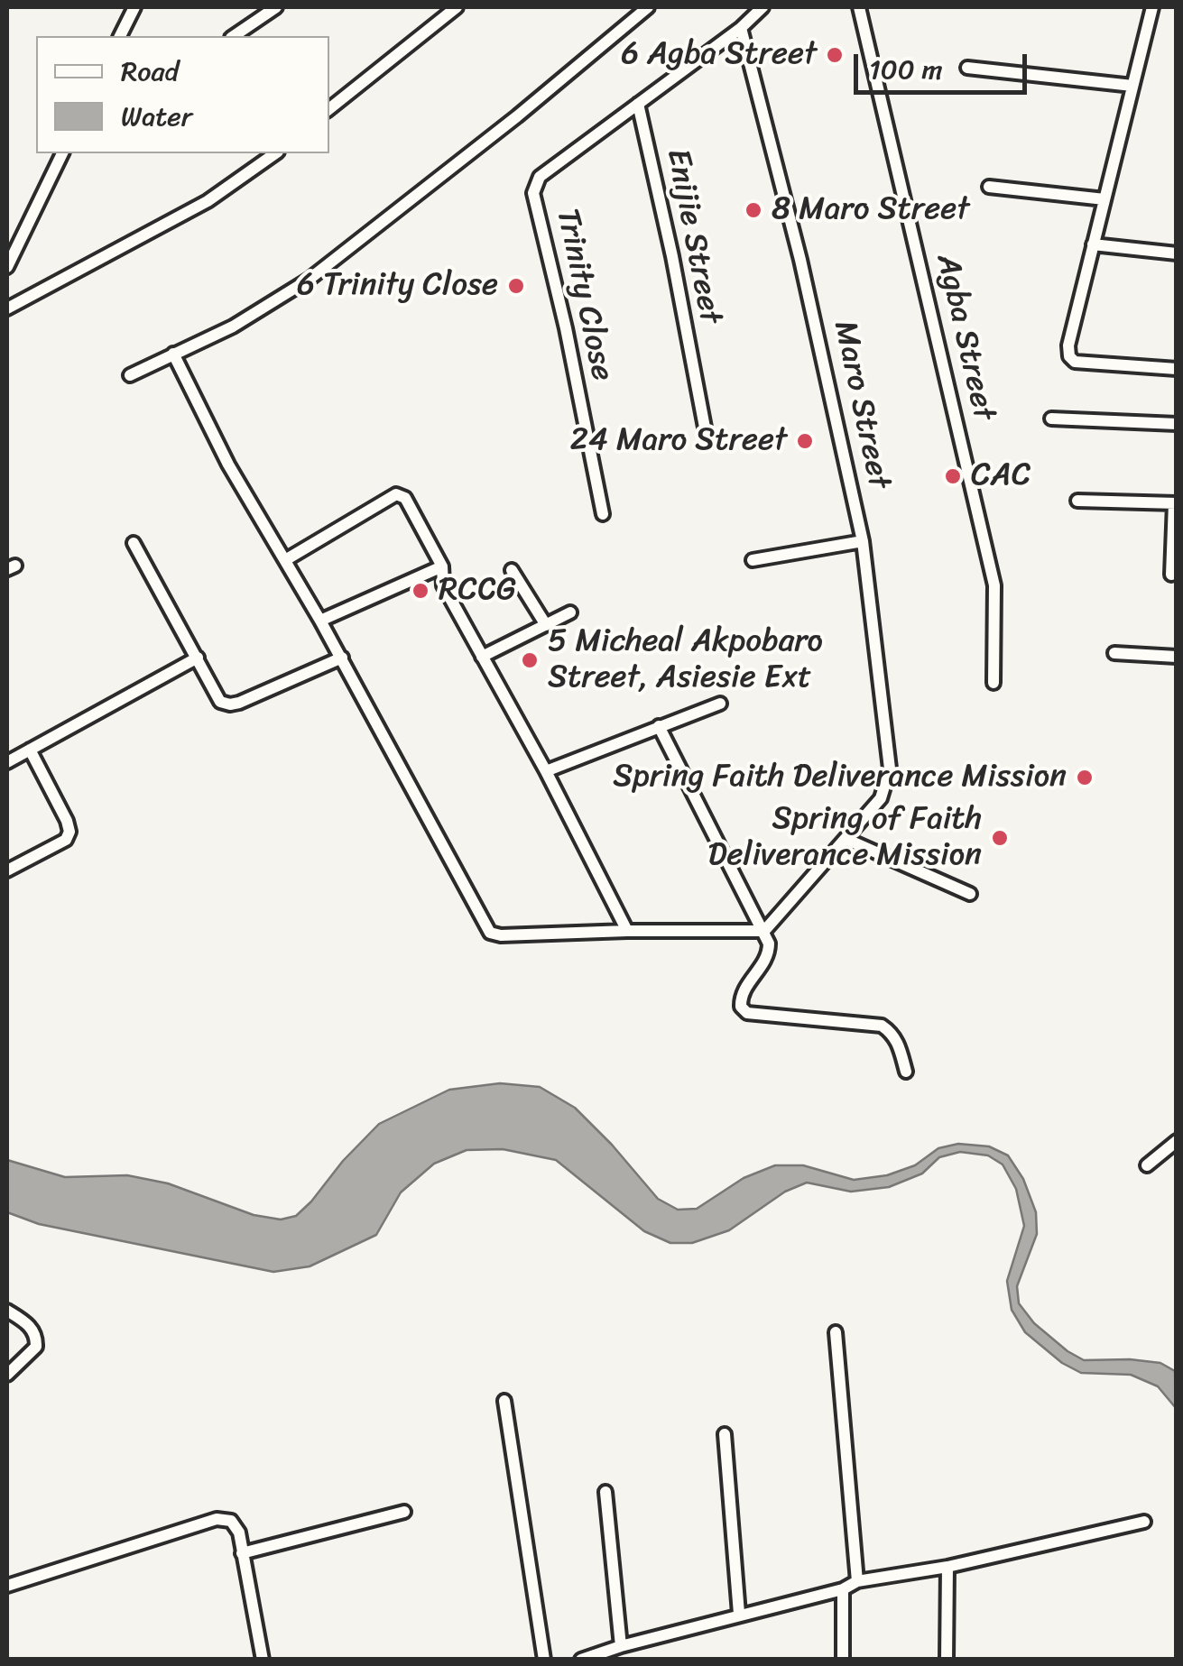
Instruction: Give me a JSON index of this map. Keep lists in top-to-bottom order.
{
  "streets": {
    "street": [
      "Enijie Street",
      "Trinity Close",
      "Agba Street",
      "Maro Street"
    ]
  },
  "crossings": [
    ["Enijie Street", "Trinity Close"]
  ],
  "places": [
    "6 Agba Street",
    "8 Maro Street",
    "6 Trinity Close",
    "24 Maro Street",
    "CAC",
    "RCCG",
    "5 Micheal Akpobaro Street, Asiesie Ext",
    "Spring Faith Deliverance Mission",
    "Spring of Faith Deliverance Mission"
  ],
  "legend": ["Road", "Water"],
  "scale_bar": "100 m"
}
